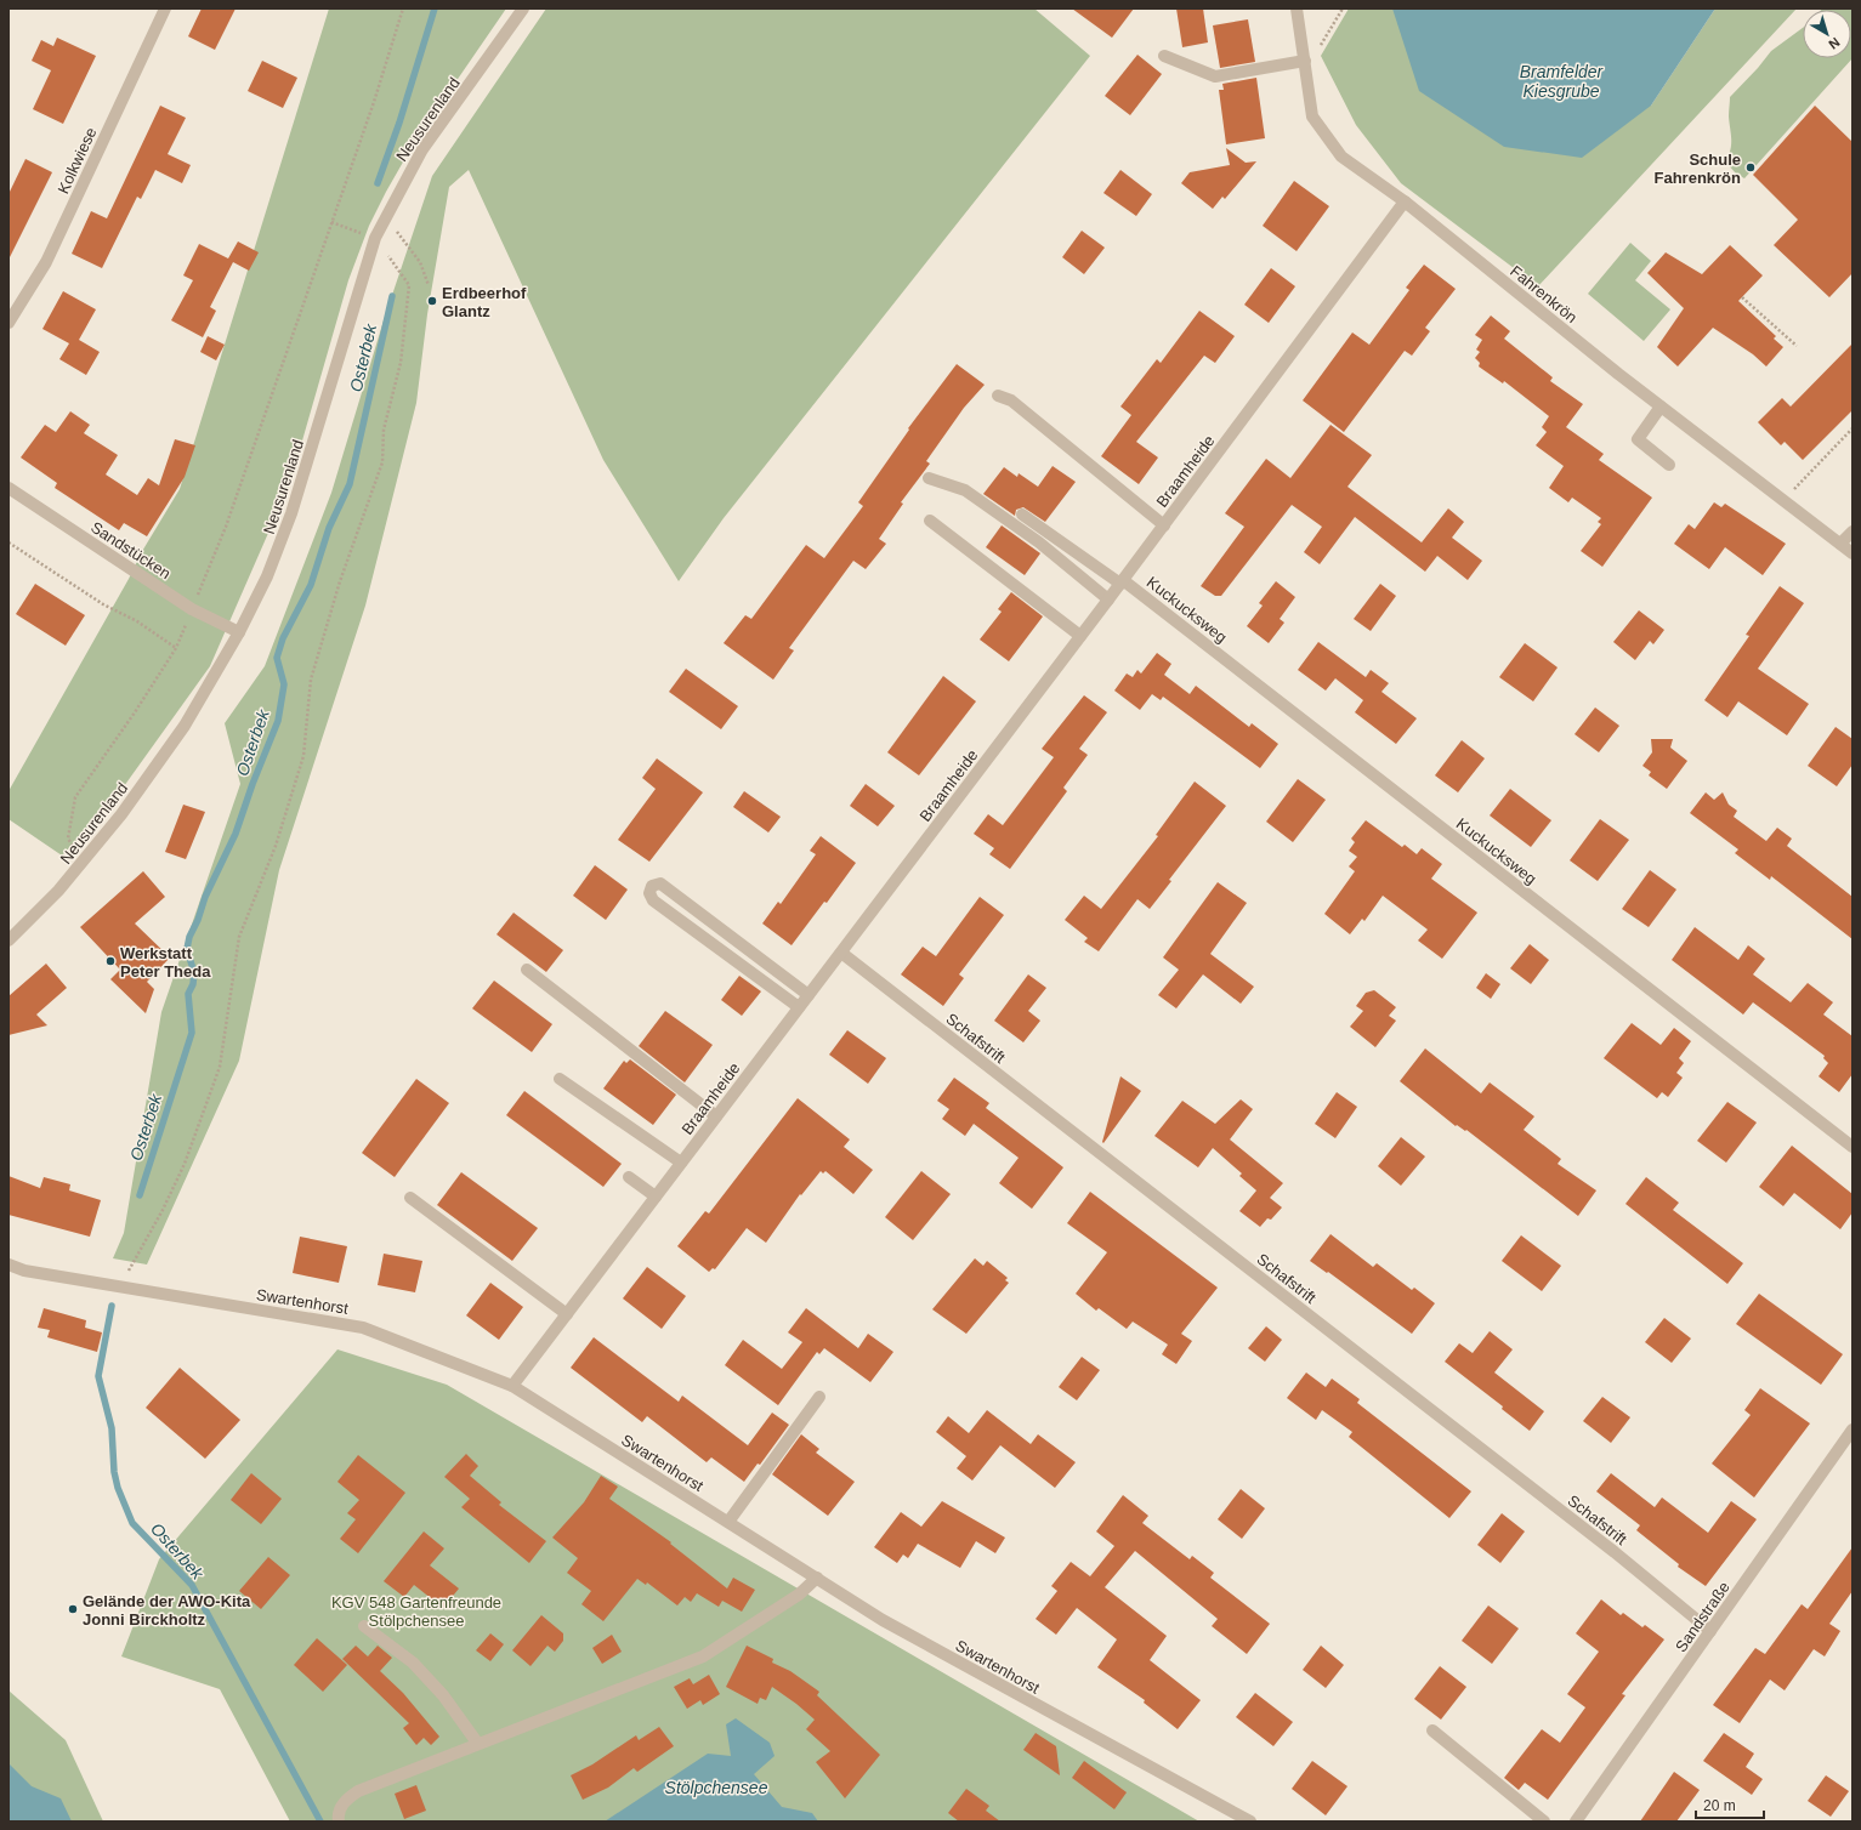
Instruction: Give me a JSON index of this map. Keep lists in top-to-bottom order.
{
  "streets": {
    "street": [
      "Neusurenland",
      "Kolkwiese",
      "Fahrenkrön",
      "Braamheide",
      "Sandstücken",
      "Kuckucksweg",
      "Schafstrift",
      "Swartenhorst",
      "Sandstraße"
    ]
  },
  "crossings": [
    ["Neusurenland", "Sandstücken"],
    ["Fahrenkrön", "Braamheide"],
    ["Braamheide", "Kuckucksweg"],
    ["Braamheide", "Schafstrift"],
    ["Braamheide", "Swartenhorst"],
    ["Schafstrift", "Sandstraße"]
  ],
  "water": ["Bramfelder Kiesgrube", "Osterbek", "Stölpchensee"],
  "parks": ["KGV 548 Gartenfreunde Stölpchensee"],
  "places": [
    "Schule Fahrenkrön",
    "Erdbeerhof Glantz",
    "Werkstatt Peter Theda",
    "Gelände der AWO-Kita Jonni Birckholtz"
  ],
  "scale_bar": "20 m",
  "north": "bottom right"
}
